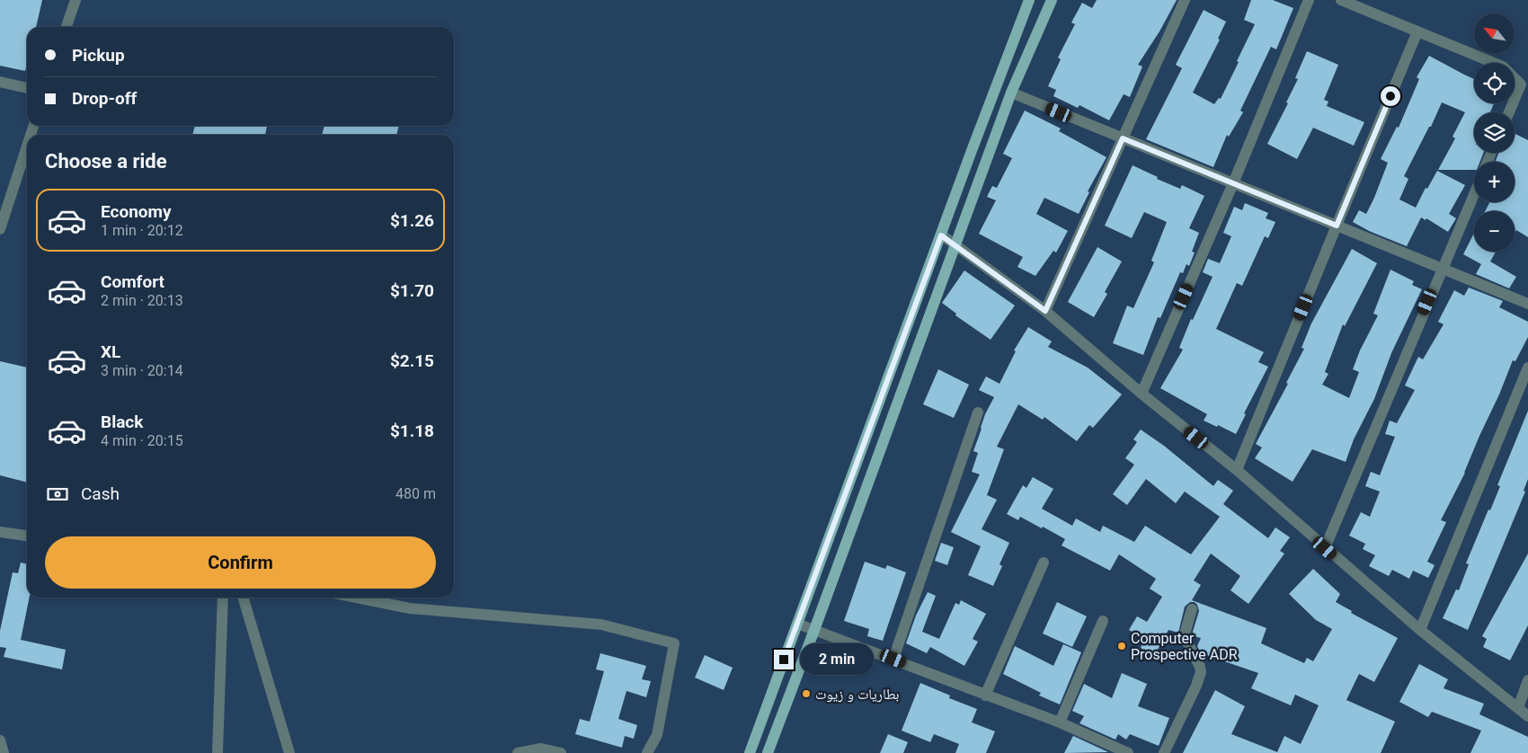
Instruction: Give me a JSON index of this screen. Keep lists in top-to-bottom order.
{
  "places": ["Computer Prospective ADR", "بطاريات و زيوت"],
  "north": "top left",
  "page": {
    "map_buttons": ["+", "−"],
    "banner": ["Pickup", "Drop-off"],
    "heading": "Choose a ride",
    "list": [
      {
        "name": "Economy",
        "note": "1 min · 20:12",
        "value": "$1.26"
      },
      {
        "name": "Comfort",
        "note": "2 min · 20:13",
        "value": "$1.70"
      },
      {
        "name": "XL",
        "note": "3 min · 20:14",
        "value": "$2.15"
      },
      {
        "name": "Black",
        "note": "4 min · 20:15",
        "value": "$1.18"
      }
    ],
    "pay": ["Cash", "480 m"],
    "buttons": "Confirm",
    "bubble": "2 min"
  }
}
